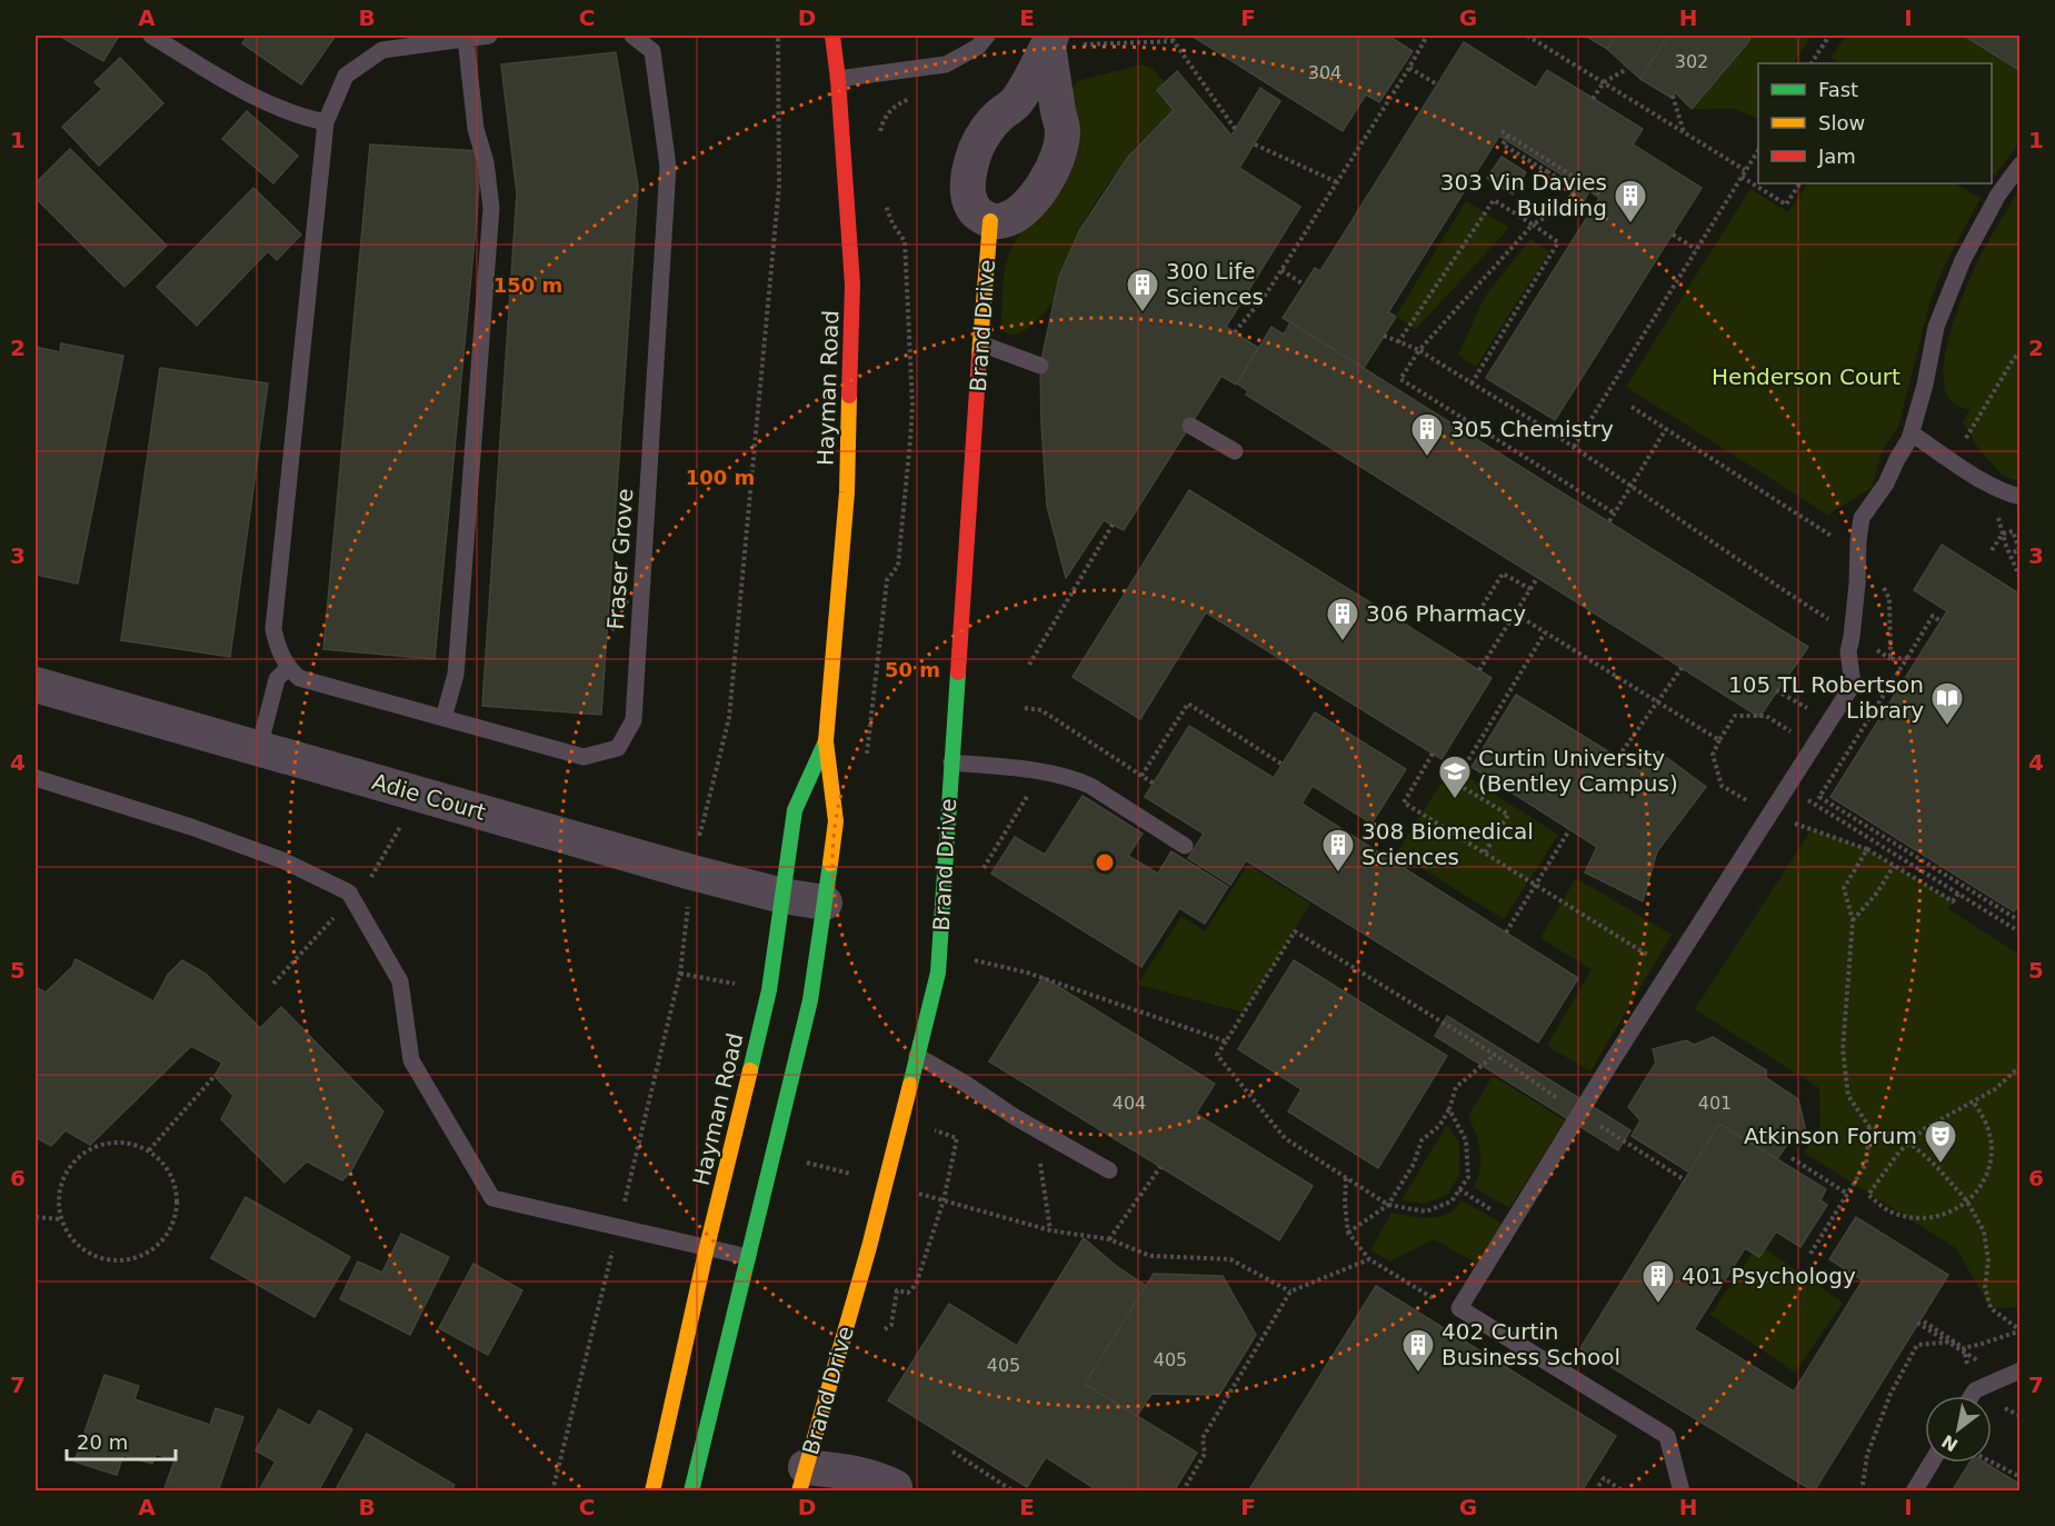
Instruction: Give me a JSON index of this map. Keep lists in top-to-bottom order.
{
  "streets": {
    "main road": ["Brand Drive", "Hayman Road"],
    "street": ["Adie Court"],
    "lane": ["Fraser Grove"]
  },
  "crossings": [
    ["Hayman Road", "Adie Court"]
  ],
  "parks": ["Henderson Court"],
  "places": {
    "building": [
      "303 Vin Davies Building",
      "300 Life Sciences",
      "305 Chemistry",
      "306 Pharmacy",
      "308 Biomedical Sciences",
      "401 Psychology",
      "402 Curtin Business School"
    ],
    "library": ["105 TL Robertson Library"],
    "school or university": ["Curtin University (Bentley Campus)"],
    "theatre": ["Atkinson Forum"]
  },
  "house_numbers": [
    "302",
    "304",
    "404",
    "401",
    "405",
    "405"
  ],
  "legend": ["Fast", "Slow", "Jam"],
  "scale_bar": "20 m",
  "north": "bottom left",
  "grid": {
    "columns": [
      "A",
      "B",
      "C",
      "D",
      "E",
      "F",
      "G",
      "H",
      "I"
    ],
    "rows": [
      "1",
      "2",
      "3",
      "4",
      "5",
      "6",
      "7"
    ]
  },
  "rings": ["150 m", "100 m", "50 m"]
}
